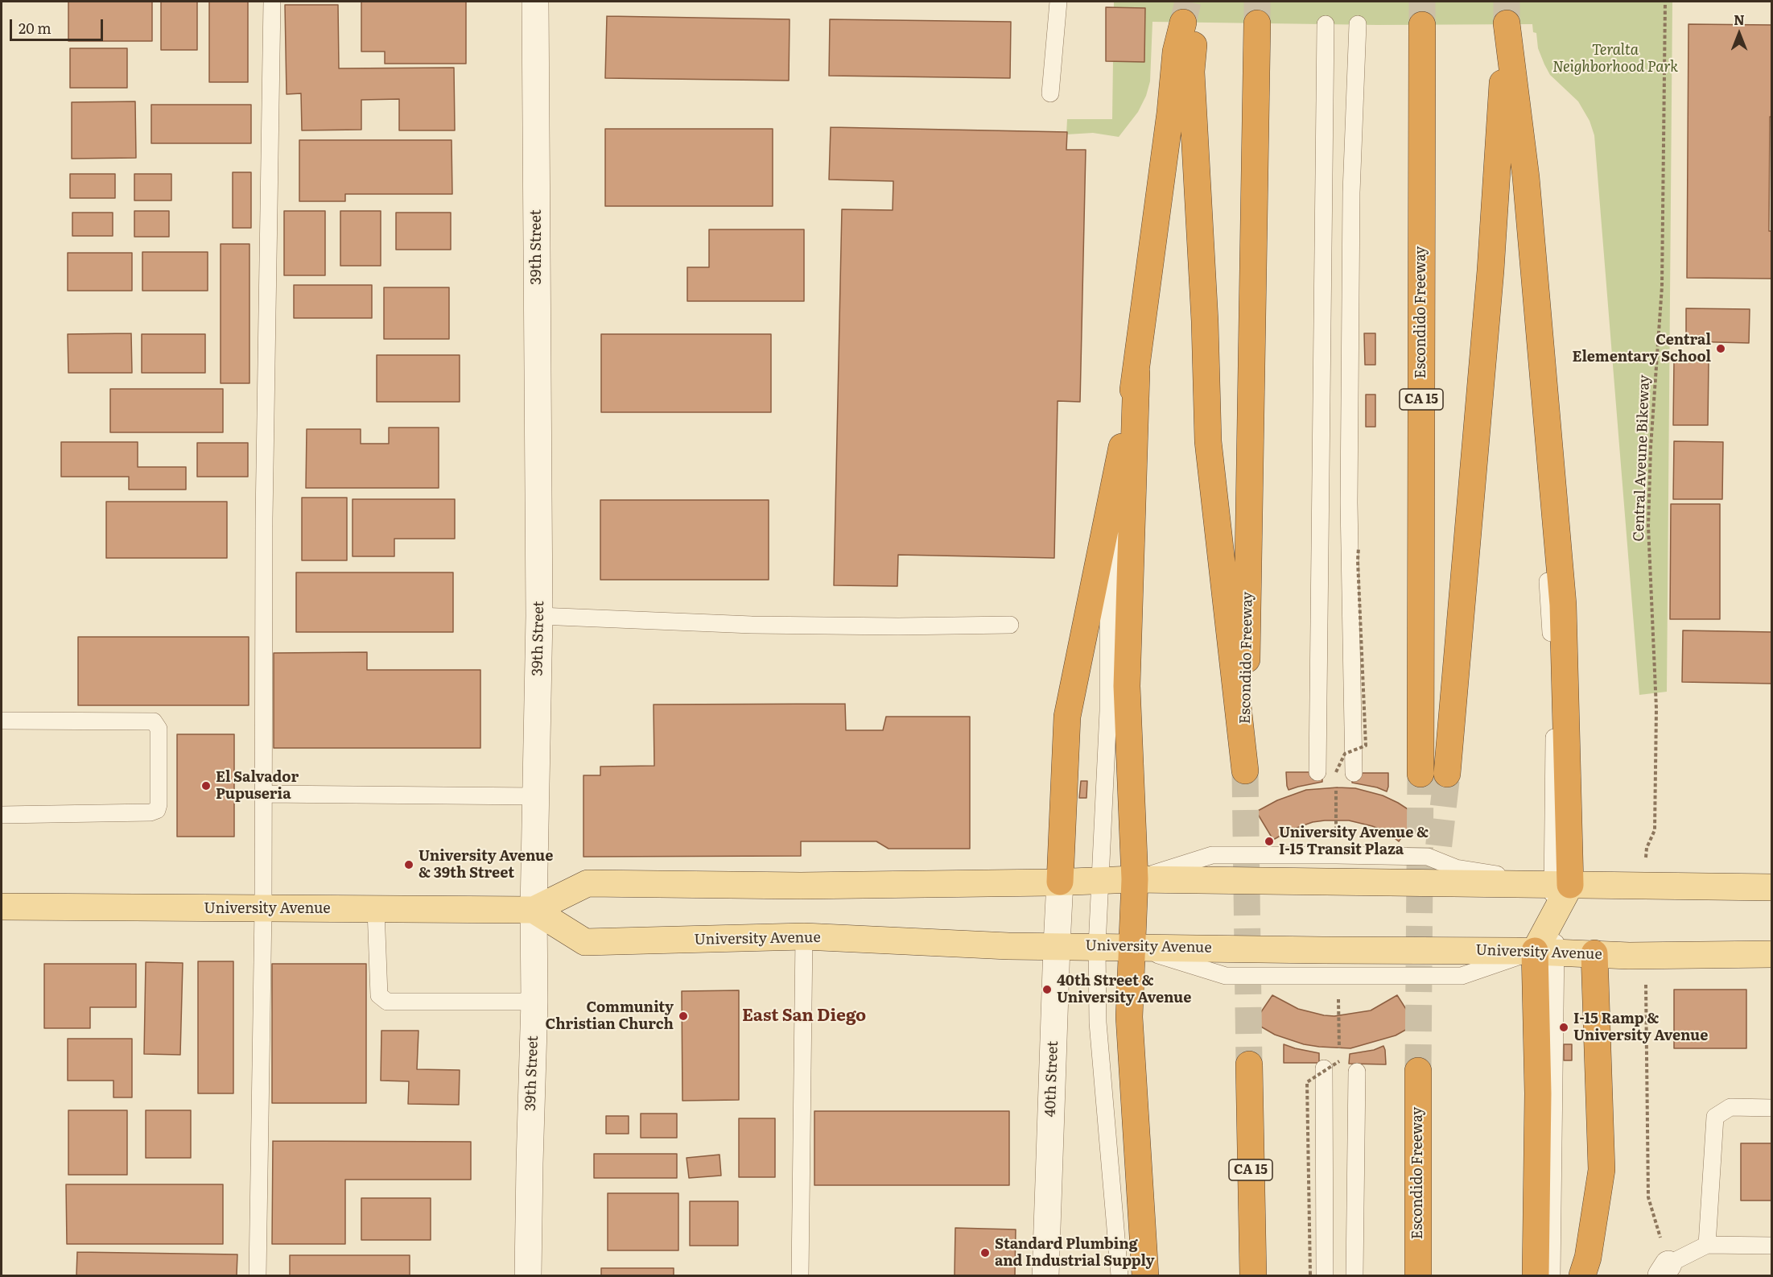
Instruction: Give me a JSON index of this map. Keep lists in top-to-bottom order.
{
  "streets": {
    "highway": ["Escondido Freeway", "CA 15"],
    "main road": ["University Avenue"],
    "street": ["39th Street", "40th Street"],
    "path": ["Central Aveune Bikeway"]
  },
  "crossings": [
    ["39th Street", "University Avenue"],
    ["University Avenue", "40th Street"]
  ],
  "districts": ["East San Diego"],
  "parks": ["Teralta Neighborhood Park"],
  "places": [
    "Central Elementary School",
    "El Salvador Pupuseria",
    "University Avenue & I-15 Transit Plaza",
    "University Avenue & 39th Street",
    "40th Street & University Avenue",
    "Community Christian Church",
    "I-15 Ramp & University Avenue",
    "Standard Plumbing and Industrial Supply"
  ],
  "scale_bar": "20 m",
  "north": "top"
}
